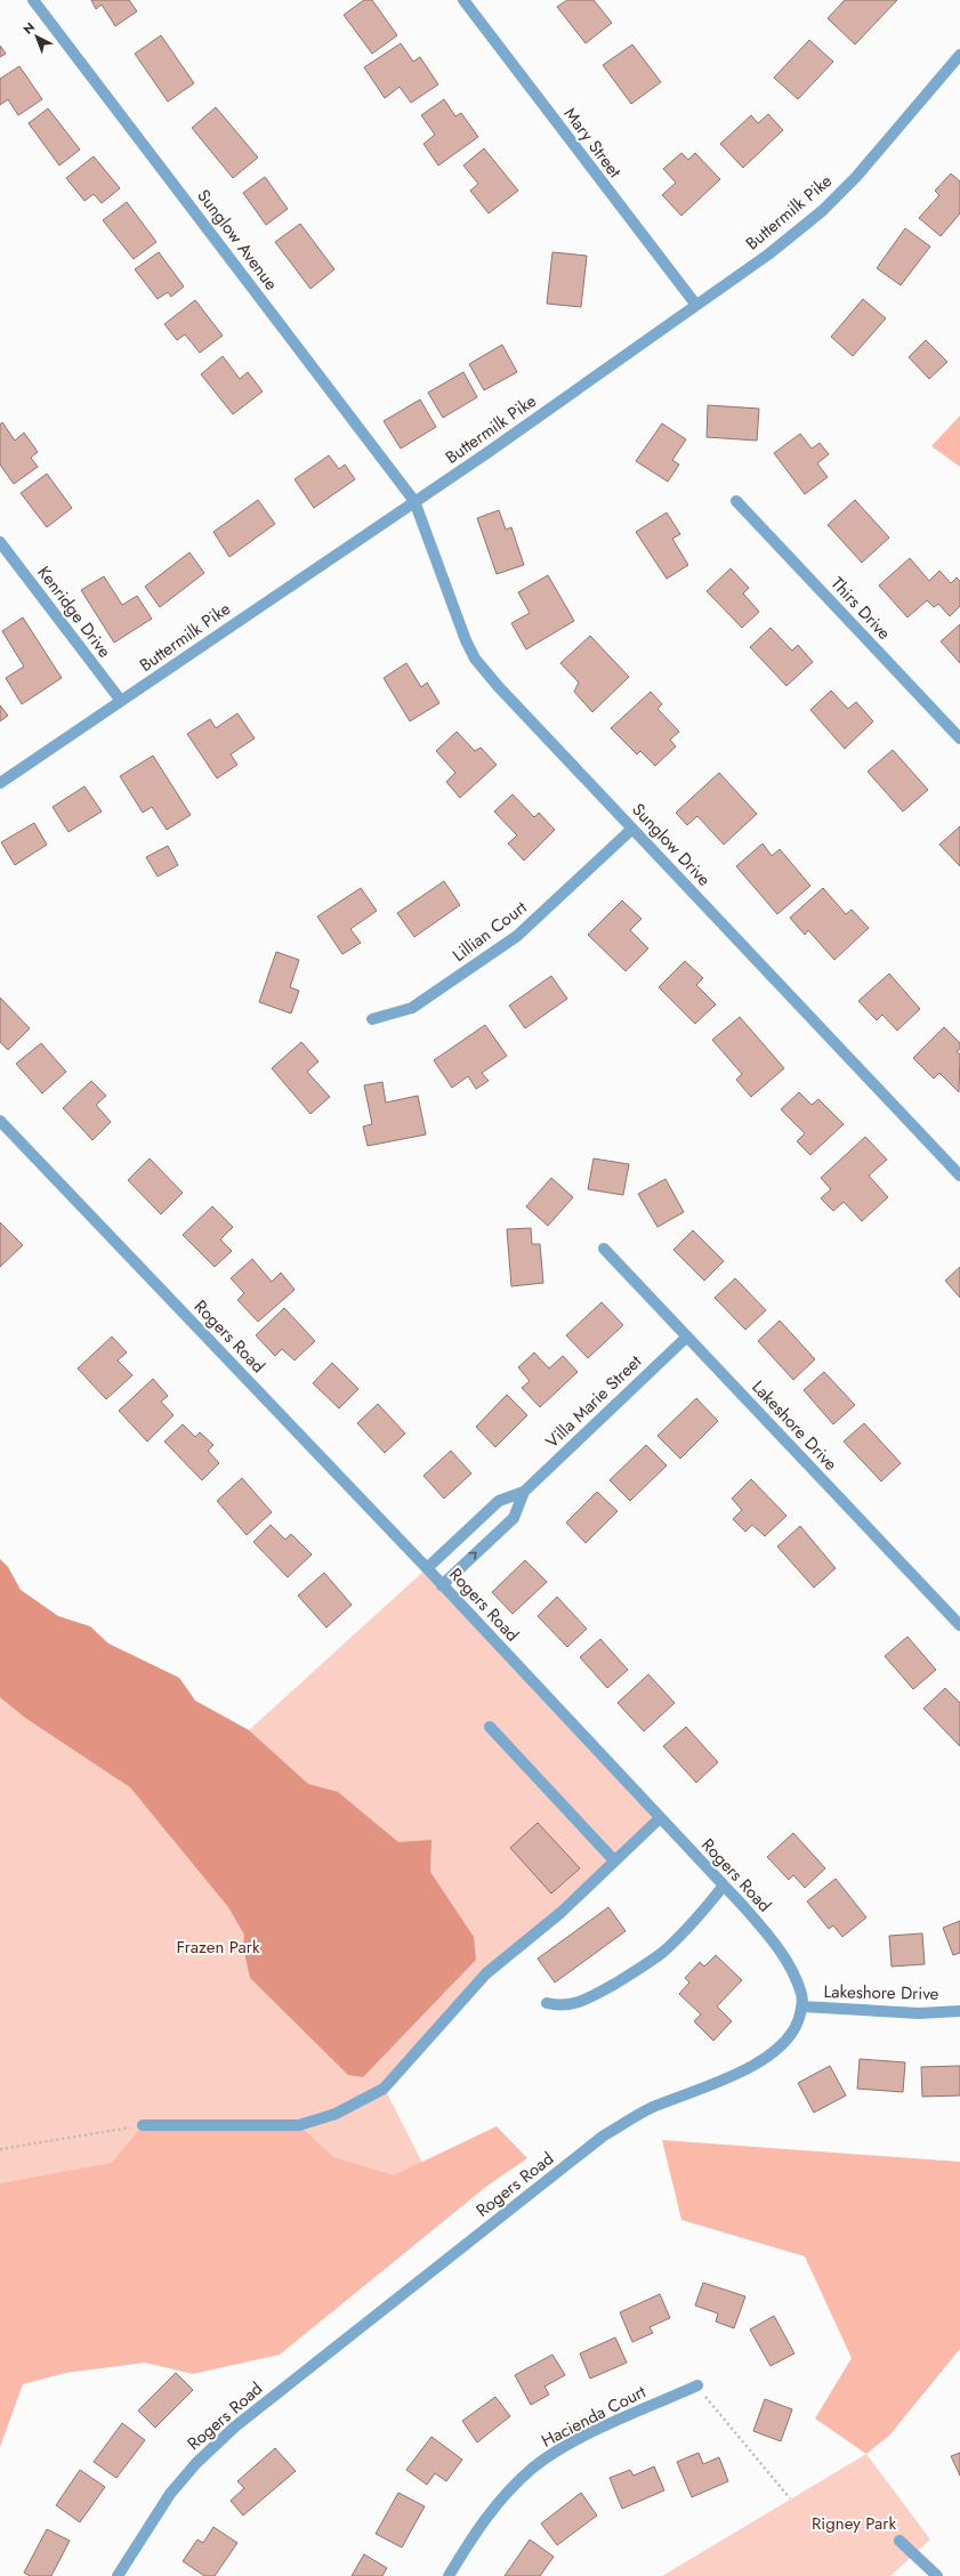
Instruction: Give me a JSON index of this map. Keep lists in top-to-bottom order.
{
  "streets": {
    "street": [
      "Mary Street",
      "Buttermilk Pike",
      "Sunglow Avenue",
      "Thirs Drive",
      "Kenridge Drive",
      "Sunglow Drive",
      "Lillian Court",
      "Rogers Road",
      "Villa Marie Street",
      "Lakeshore Drive",
      "Hacienda Court"
    ]
  },
  "crossings": [
    ["Mary Street", "Buttermilk Pike"],
    ["Buttermilk Pike", "Sunglow Avenue"],
    ["Buttermilk Pike", "Kenridge Drive"],
    ["Buttermilk Pike", "Sunglow Drive"],
    ["Sunglow Avenue", "Sunglow Drive"],
    ["Sunglow Drive", "Lillian Court"],
    ["Rogers Road", "Villa Marie Street"],
    ["Rogers Road", "Lakeshore Drive"],
    ["Villa Marie Street", "Lakeshore Drive"]
  ],
  "parks": ["Frazen Park", "Rigney Park"],
  "north": "top left"
}
